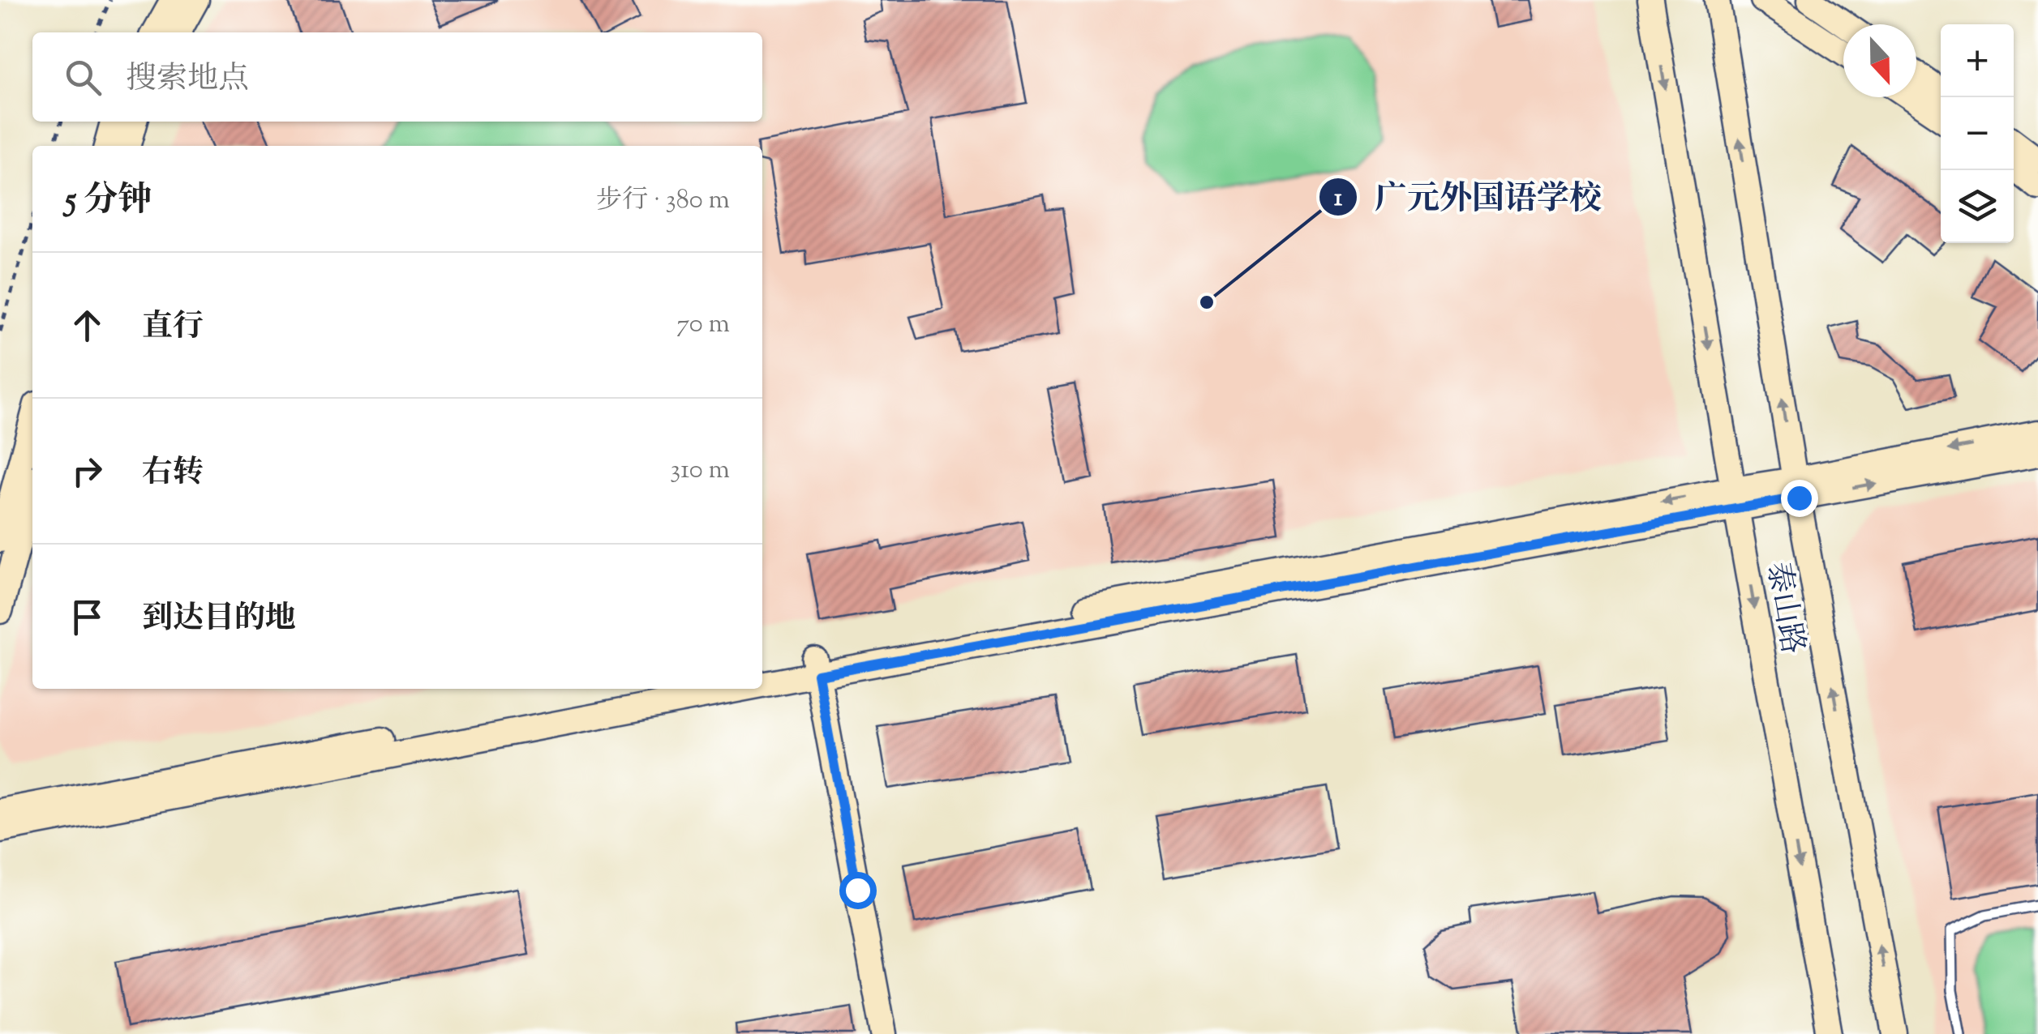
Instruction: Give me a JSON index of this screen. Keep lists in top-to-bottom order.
{
  "streets": {
    "street": ["泰山路"]
  },
  "places": ["广元外国语学校"],
  "north": "bottom",
  "page": {
    "map_buttons": ["+", "−"],
    "search": "搜索地点",
    "heading": ["5 分钟", "步行 · 380 m"],
    "list": [
      ["直行", "70 m"],
      ["右转", "310 m"],
      "到达目的地"
    ]
  }
}
